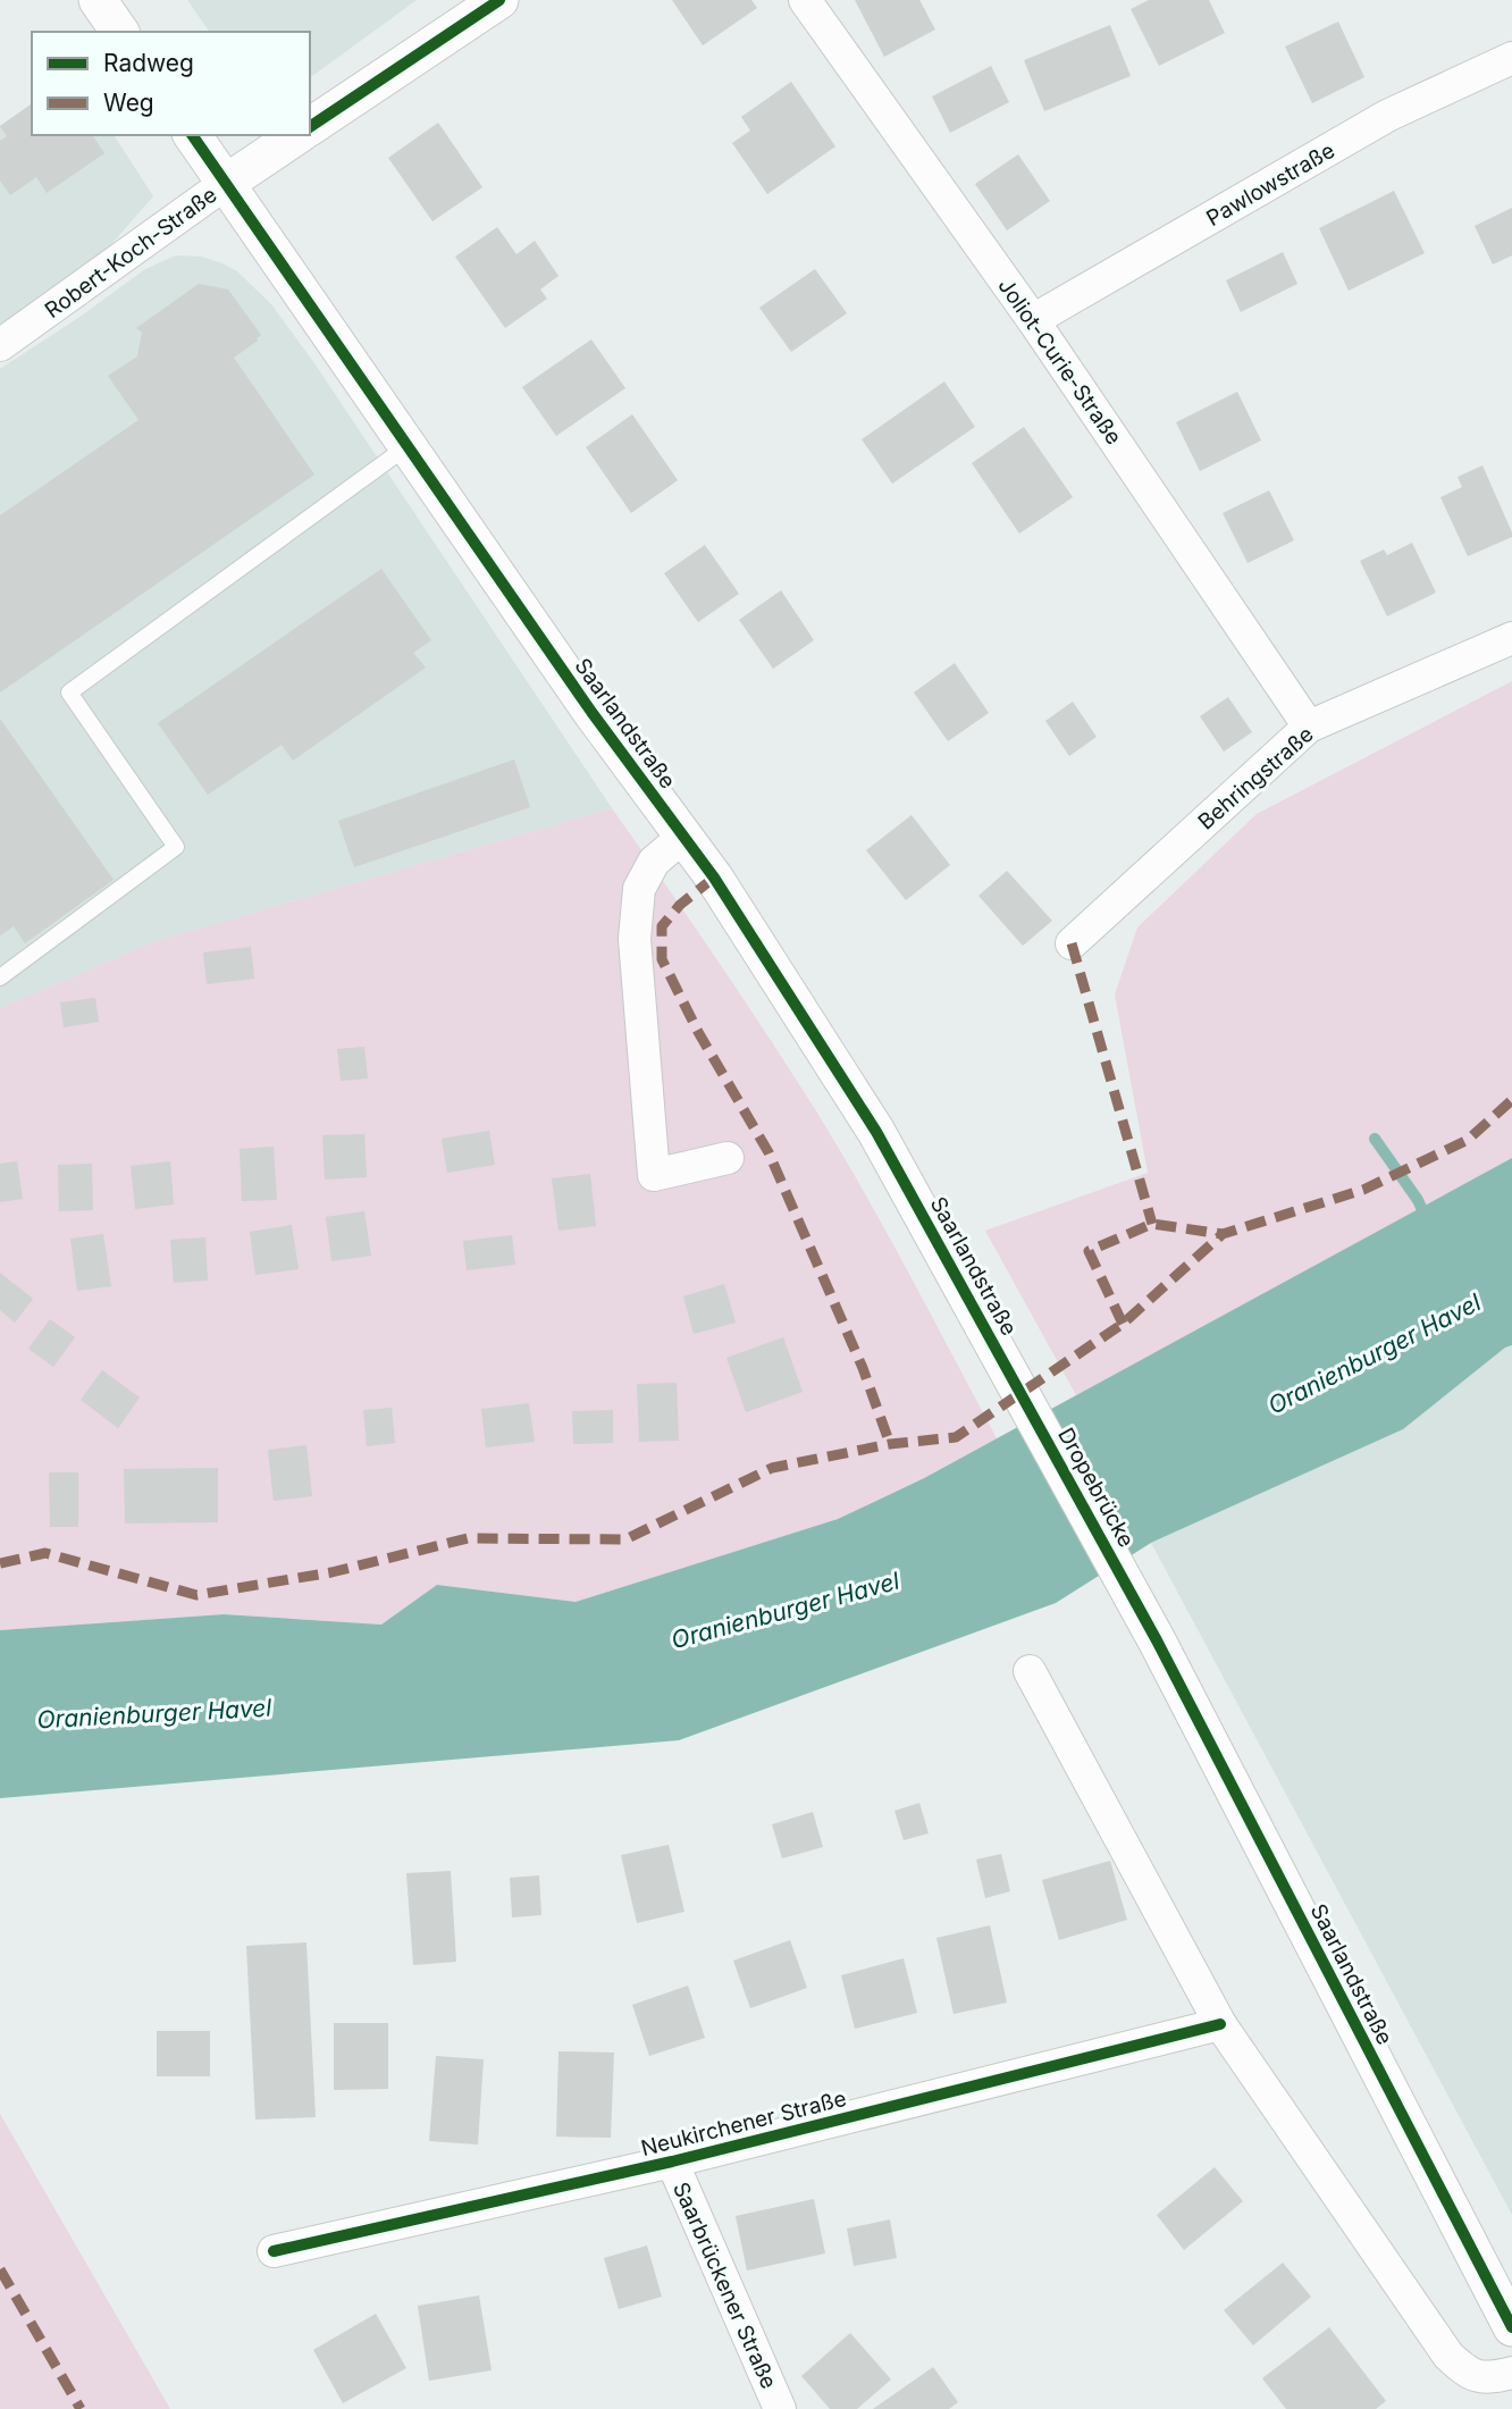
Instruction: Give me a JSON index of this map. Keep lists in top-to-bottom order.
{
  "streets": {
    "street": [
      "Pawlowstraße",
      "Robert-Koch-Straße",
      "Joliot-Curie-Straße",
      "Saarlandstraße",
      "Behringstraße",
      "Dropebrücke",
      "Neukirchener Straße",
      "Saarbrückener Straße"
    ]
  },
  "crossings": [
    ["Pawlowstraße", "Joliot-Curie-Straße"],
    ["Robert-Koch-Straße", "Saarlandstraße"],
    ["Joliot-Curie-Straße", "Behringstraße"],
    ["Saarlandstraße", "Dropebrücke"],
    ["Neukirchener Straße", "Saarbrückener Straße"]
  ],
  "water": ["Oranienburger Havel"],
  "legend": ["Radweg", "Weg"]
}
